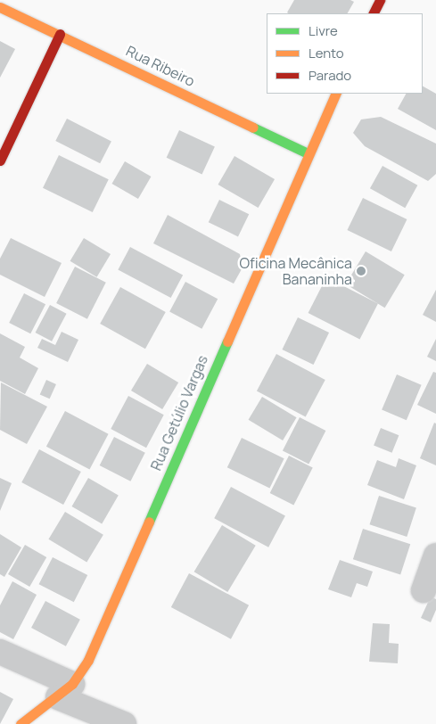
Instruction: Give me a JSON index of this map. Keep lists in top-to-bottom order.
{
  "streets": {
    "street": ["Rua Ribeiro", "Rua Getúlio Vargas"]
  },
  "crossings": [
    ["Rua Ribeiro", "Rua Getúlio Vargas"]
  ],
  "places": ["Oficina Mecânica Bananinha"],
  "legend": ["Livre", "Lento", "Parado"]
}
